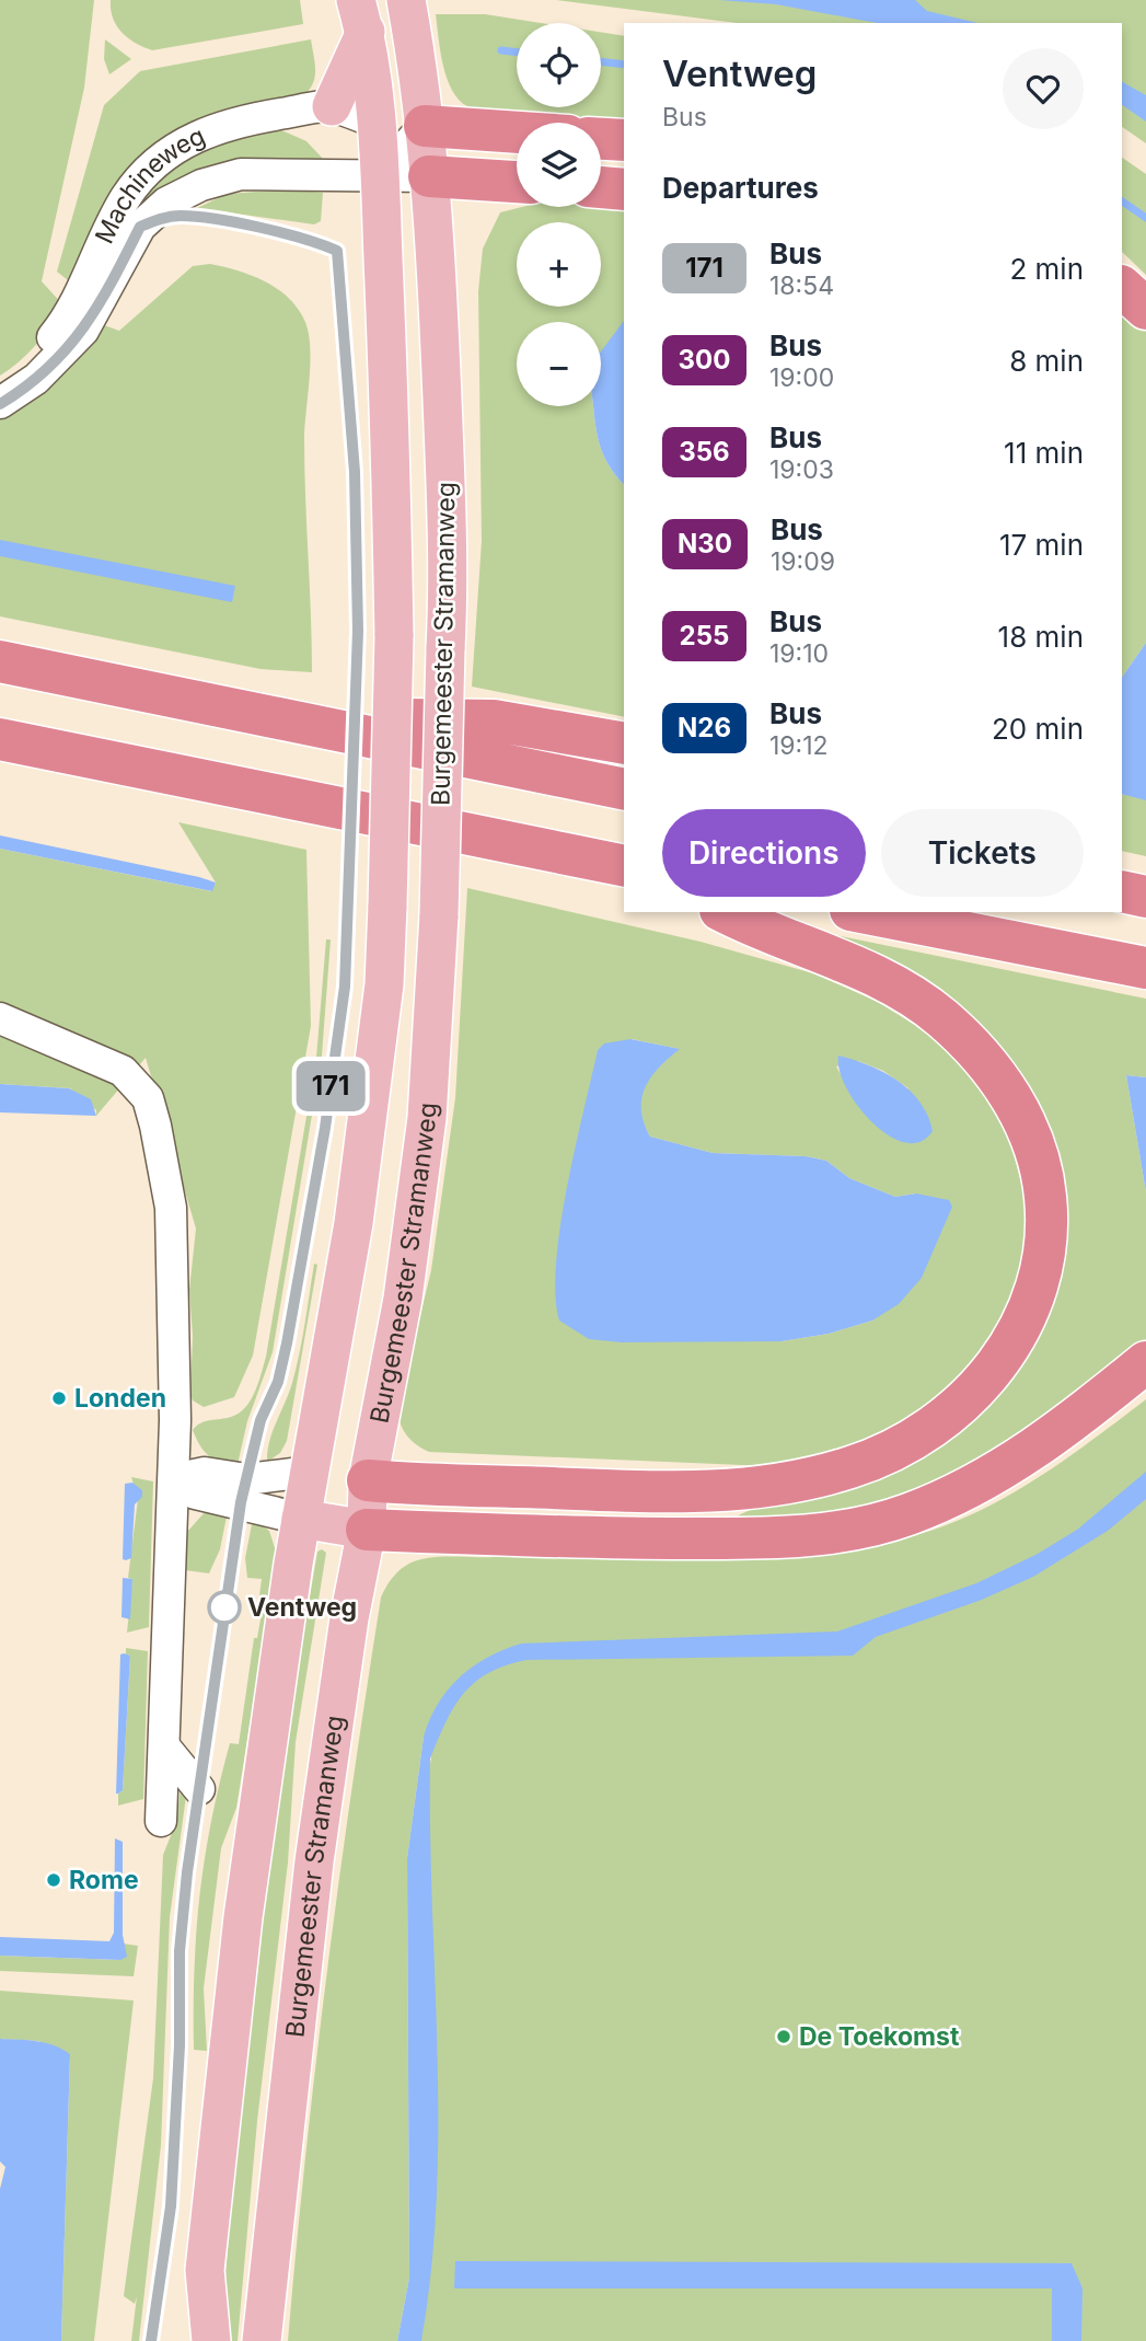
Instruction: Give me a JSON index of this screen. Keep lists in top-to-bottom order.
{
  "streets": {
    "main road": ["Burgemeester Stramanweg"],
    "street": ["Machineweg"]
  },
  "crossings": [
    ["Machineweg", "Burgemeester Stramanweg"]
  ],
  "places": [
    "Londen",
    "Ventweg",
    "Rome",
    "De Toekomst"
  ],
  "lines": ["bus line 171"],
  "page": {
    "on_map": "171",
    "map_buttons": ["+", "−"],
    "heading": [
      ["Ventweg", "Bus"],
      "Departures"
    ],
    "list": [
      {
        "mark": "171",
        "name": "Bus",
        "note": "18:54",
        "value": "2 min"
      },
      {
        "mark": "300",
        "name": "Bus",
        "note": "19:00",
        "value": "8 min"
      },
      {
        "mark": "356",
        "name": "Bus",
        "note": "19:03",
        "value": "11 min"
      },
      {
        "mark": "N30",
        "name": "Bus",
        "note": "19:09",
        "value": "17 min"
      },
      {
        "mark": "255",
        "name": "Bus",
        "note": "19:10",
        "value": "18 min"
      },
      {
        "mark": "N26",
        "name": "Bus",
        "note": "19:12",
        "value": "20 min"
      }
    ],
    "buttons": ["Directions", "Tickets"]
  }
}
